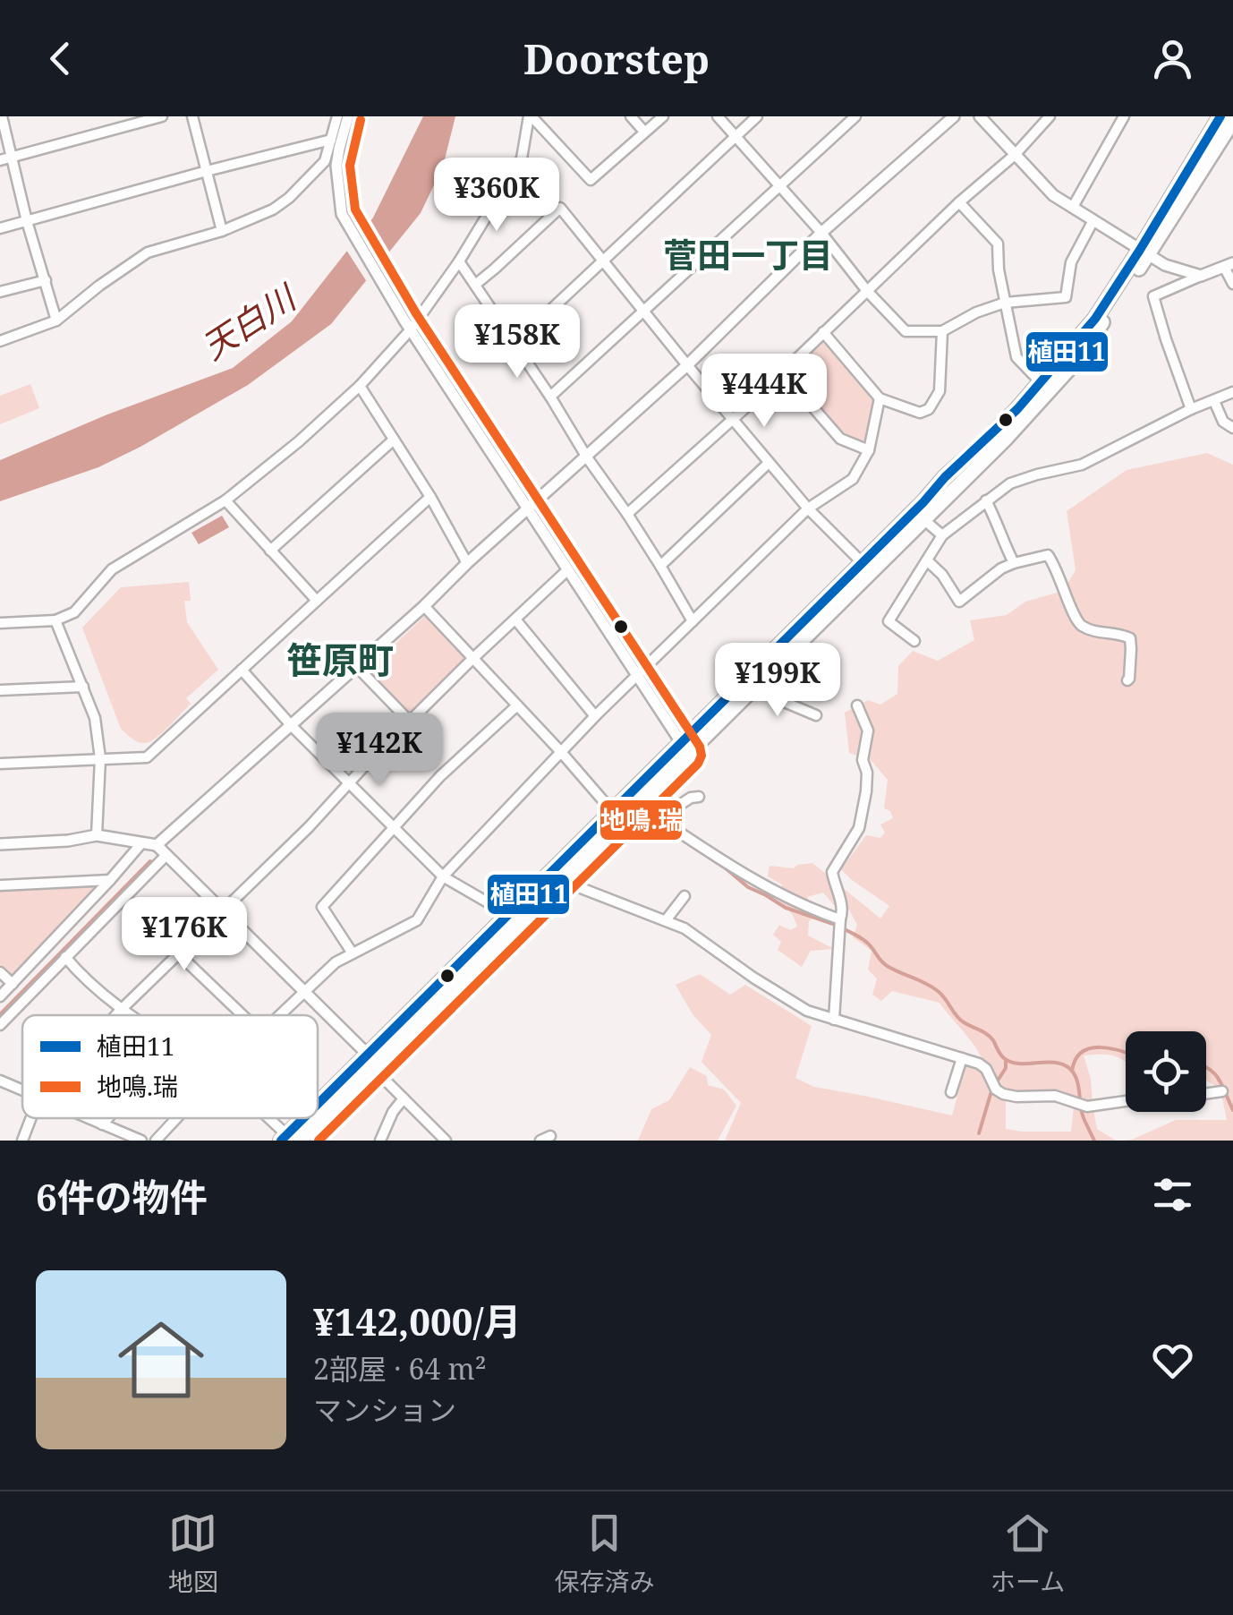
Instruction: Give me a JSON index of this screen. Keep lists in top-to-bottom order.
{
  "districts": ["菅田一丁目", "笹原町"],
  "water": ["天白川"],
  "lines": ["transit line 植田11", "transit line 地鳴.瑞"],
  "legend": ["植田11", "地鳴.瑞"],
  "page": {
    "header": "Doorstep",
    "price": [
      "¥360K",
      "¥158K",
      "¥444K",
      "¥199K",
      "¥142K",
      "¥176K"
    ],
    "heading": "6件の物件",
    "list": [
      {
        "name": "¥142,000/月",
        "note": "2部屋 · 64 m² · マンション"
      }
    ],
    "tabs": ["地図", "保存済み", "ホーム"]
  }
}
